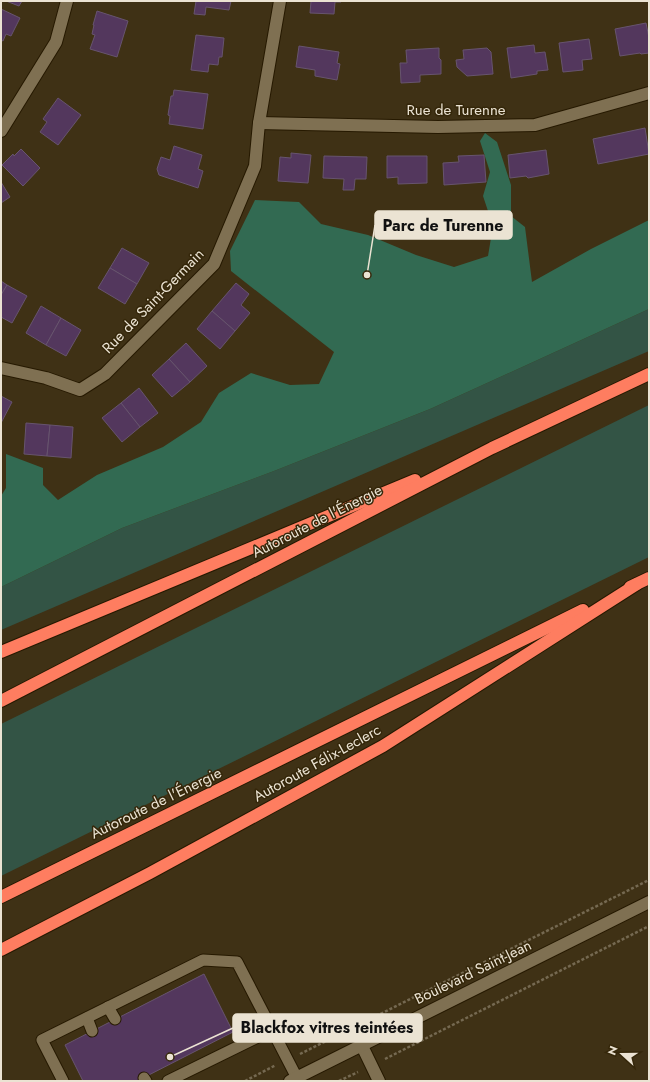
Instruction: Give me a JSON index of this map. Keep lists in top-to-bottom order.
{
  "streets": {
    "highway": ["Autoroute de l'Énergie", "Autoroute Félix-Leclerc"],
    "street": ["Rue de Turenne", "Rue de Saint-Germain", "Boulevard Saint-Jean"]
  },
  "crossings": [
    ["Rue de Turenne", "Rue de Saint-Germain"],
    ["Autoroute de l'Énergie", "Autoroute Félix-Leclerc"]
  ],
  "places": ["Parc de Turenne", "Blackfox vitres teintées"],
  "north": "left"
}
